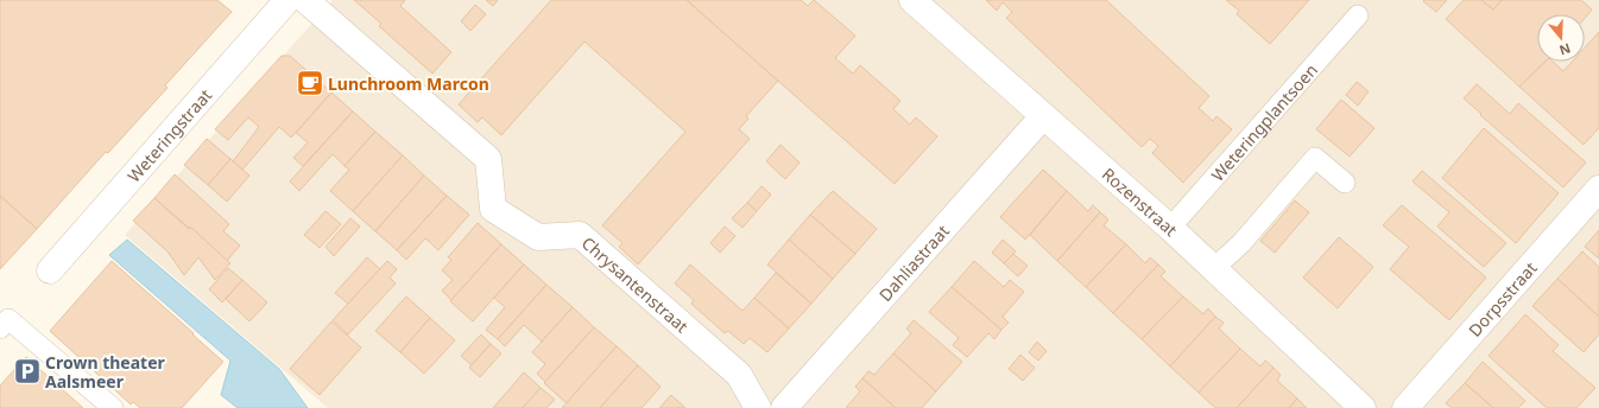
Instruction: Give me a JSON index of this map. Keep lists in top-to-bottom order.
{
  "streets": {
    "street": [
      "Weteringstraat",
      "Rozenstraat",
      "Dahliastraat",
      "Chrysantenstraat",
      "Dorpsstraat"
    ],
    "lane": ["Weteringplantsoen"]
  },
  "crossings": [
    ["Weteringplantsoen", "Rozenstraat"],
    ["Rozenstraat", "Dahliastraat"]
  ],
  "places": {
    "cafe": ["Lunchroom Marcon"],
    "parking": ["Crown theater Aalsmeer"]
  },
  "north": "bottom"
}
